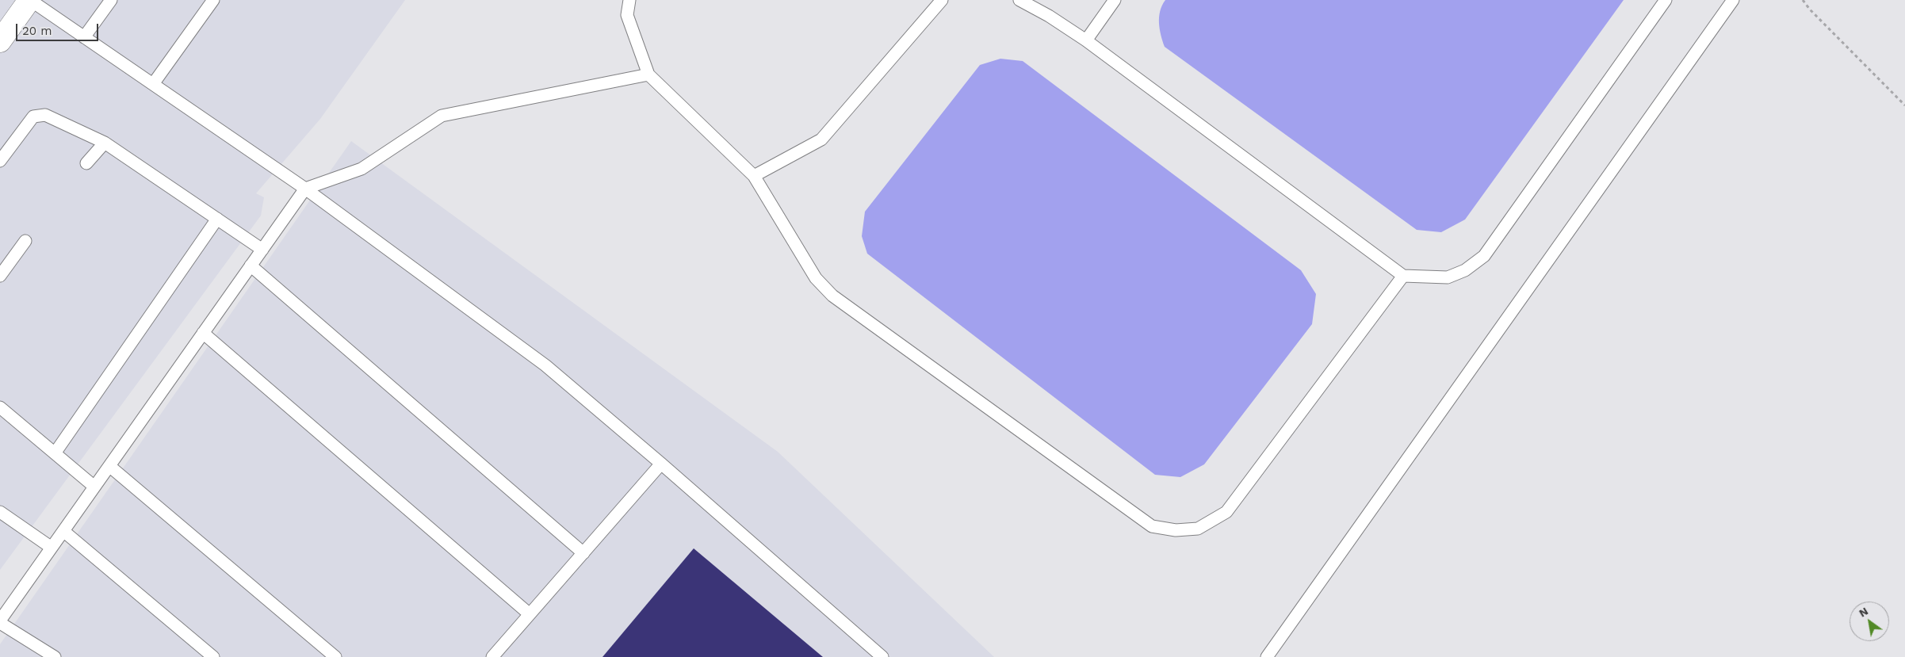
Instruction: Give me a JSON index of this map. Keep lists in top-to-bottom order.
{
  "scale_bar": "20 m",
  "north": "top left"
}
